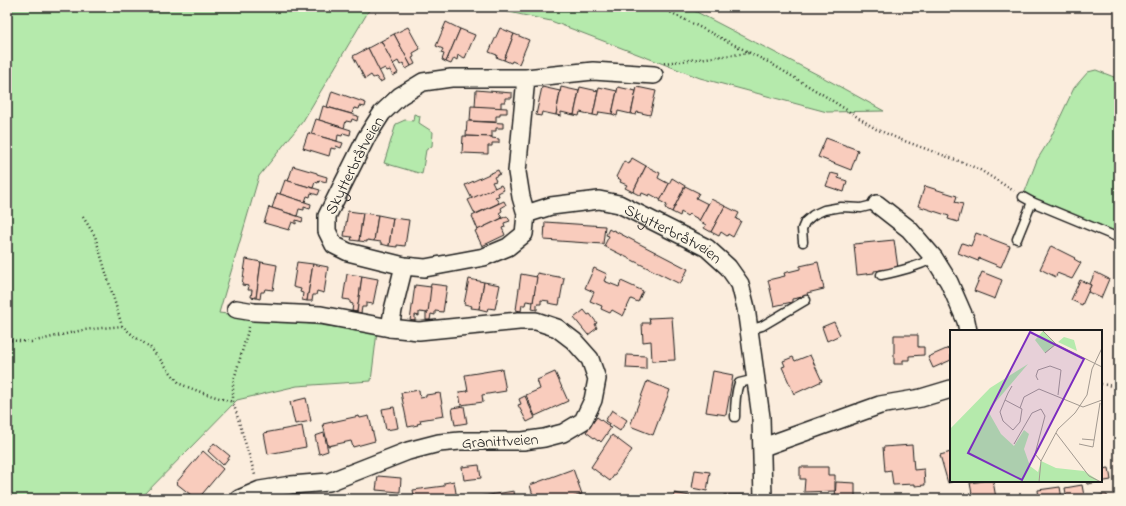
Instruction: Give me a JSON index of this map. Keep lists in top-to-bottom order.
{
  "streets": {
    "street": ["Skytterbråtveien", "Granittveien"]
  }
}
